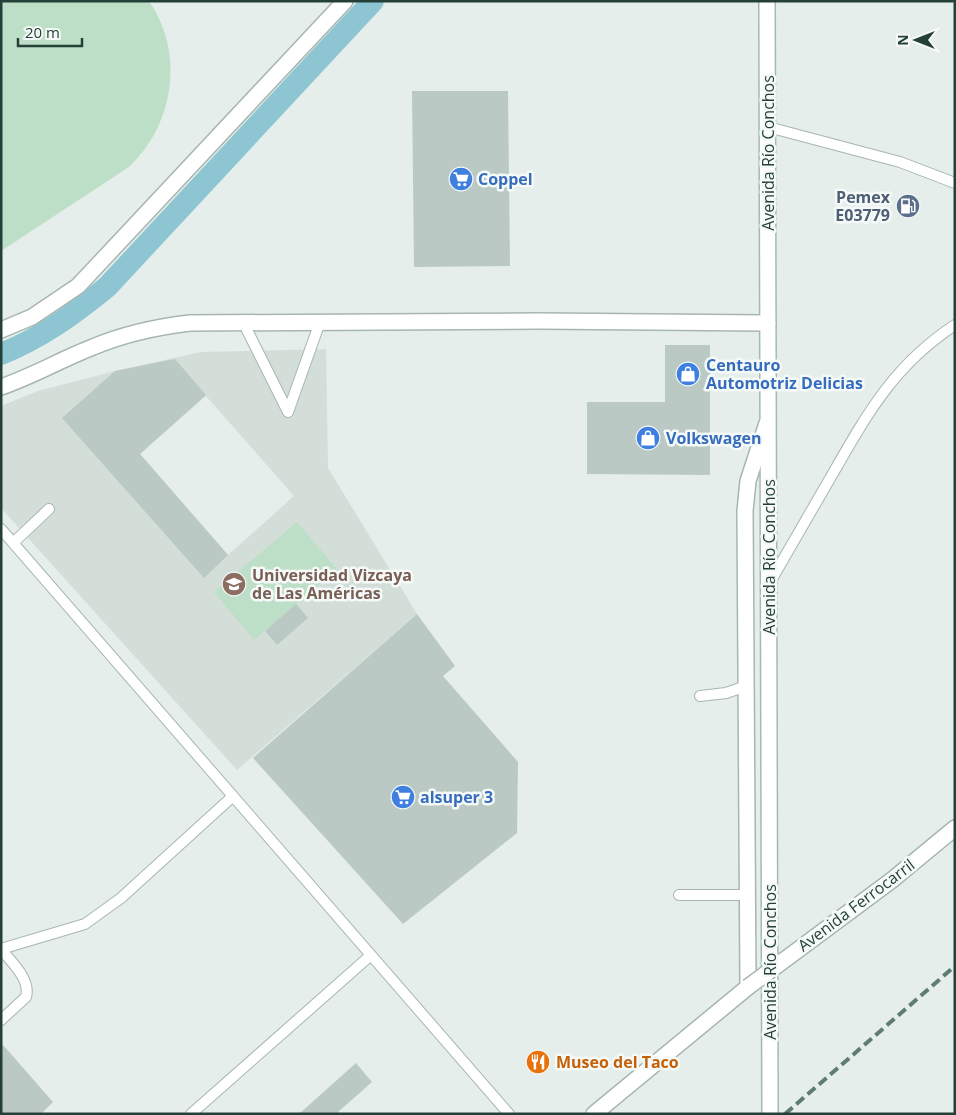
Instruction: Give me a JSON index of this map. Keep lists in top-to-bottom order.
{
  "streets": {
    "street": ["Avenida Río Conchos", "Avenida Ferrocarril"]
  },
  "places": {
    "supermarket": ["Coppel", "alsuper 3"],
    "fuel station": ["Pemex E03779"],
    "shop": ["Centauro Automotriz Delicias", "Volkswagen"],
    "school or university": ["Universidad Vizcaya de Las Américas"],
    "restaurant": ["Museo del Taco"]
  },
  "scale_bar": "20 m",
  "north": "left"
}
